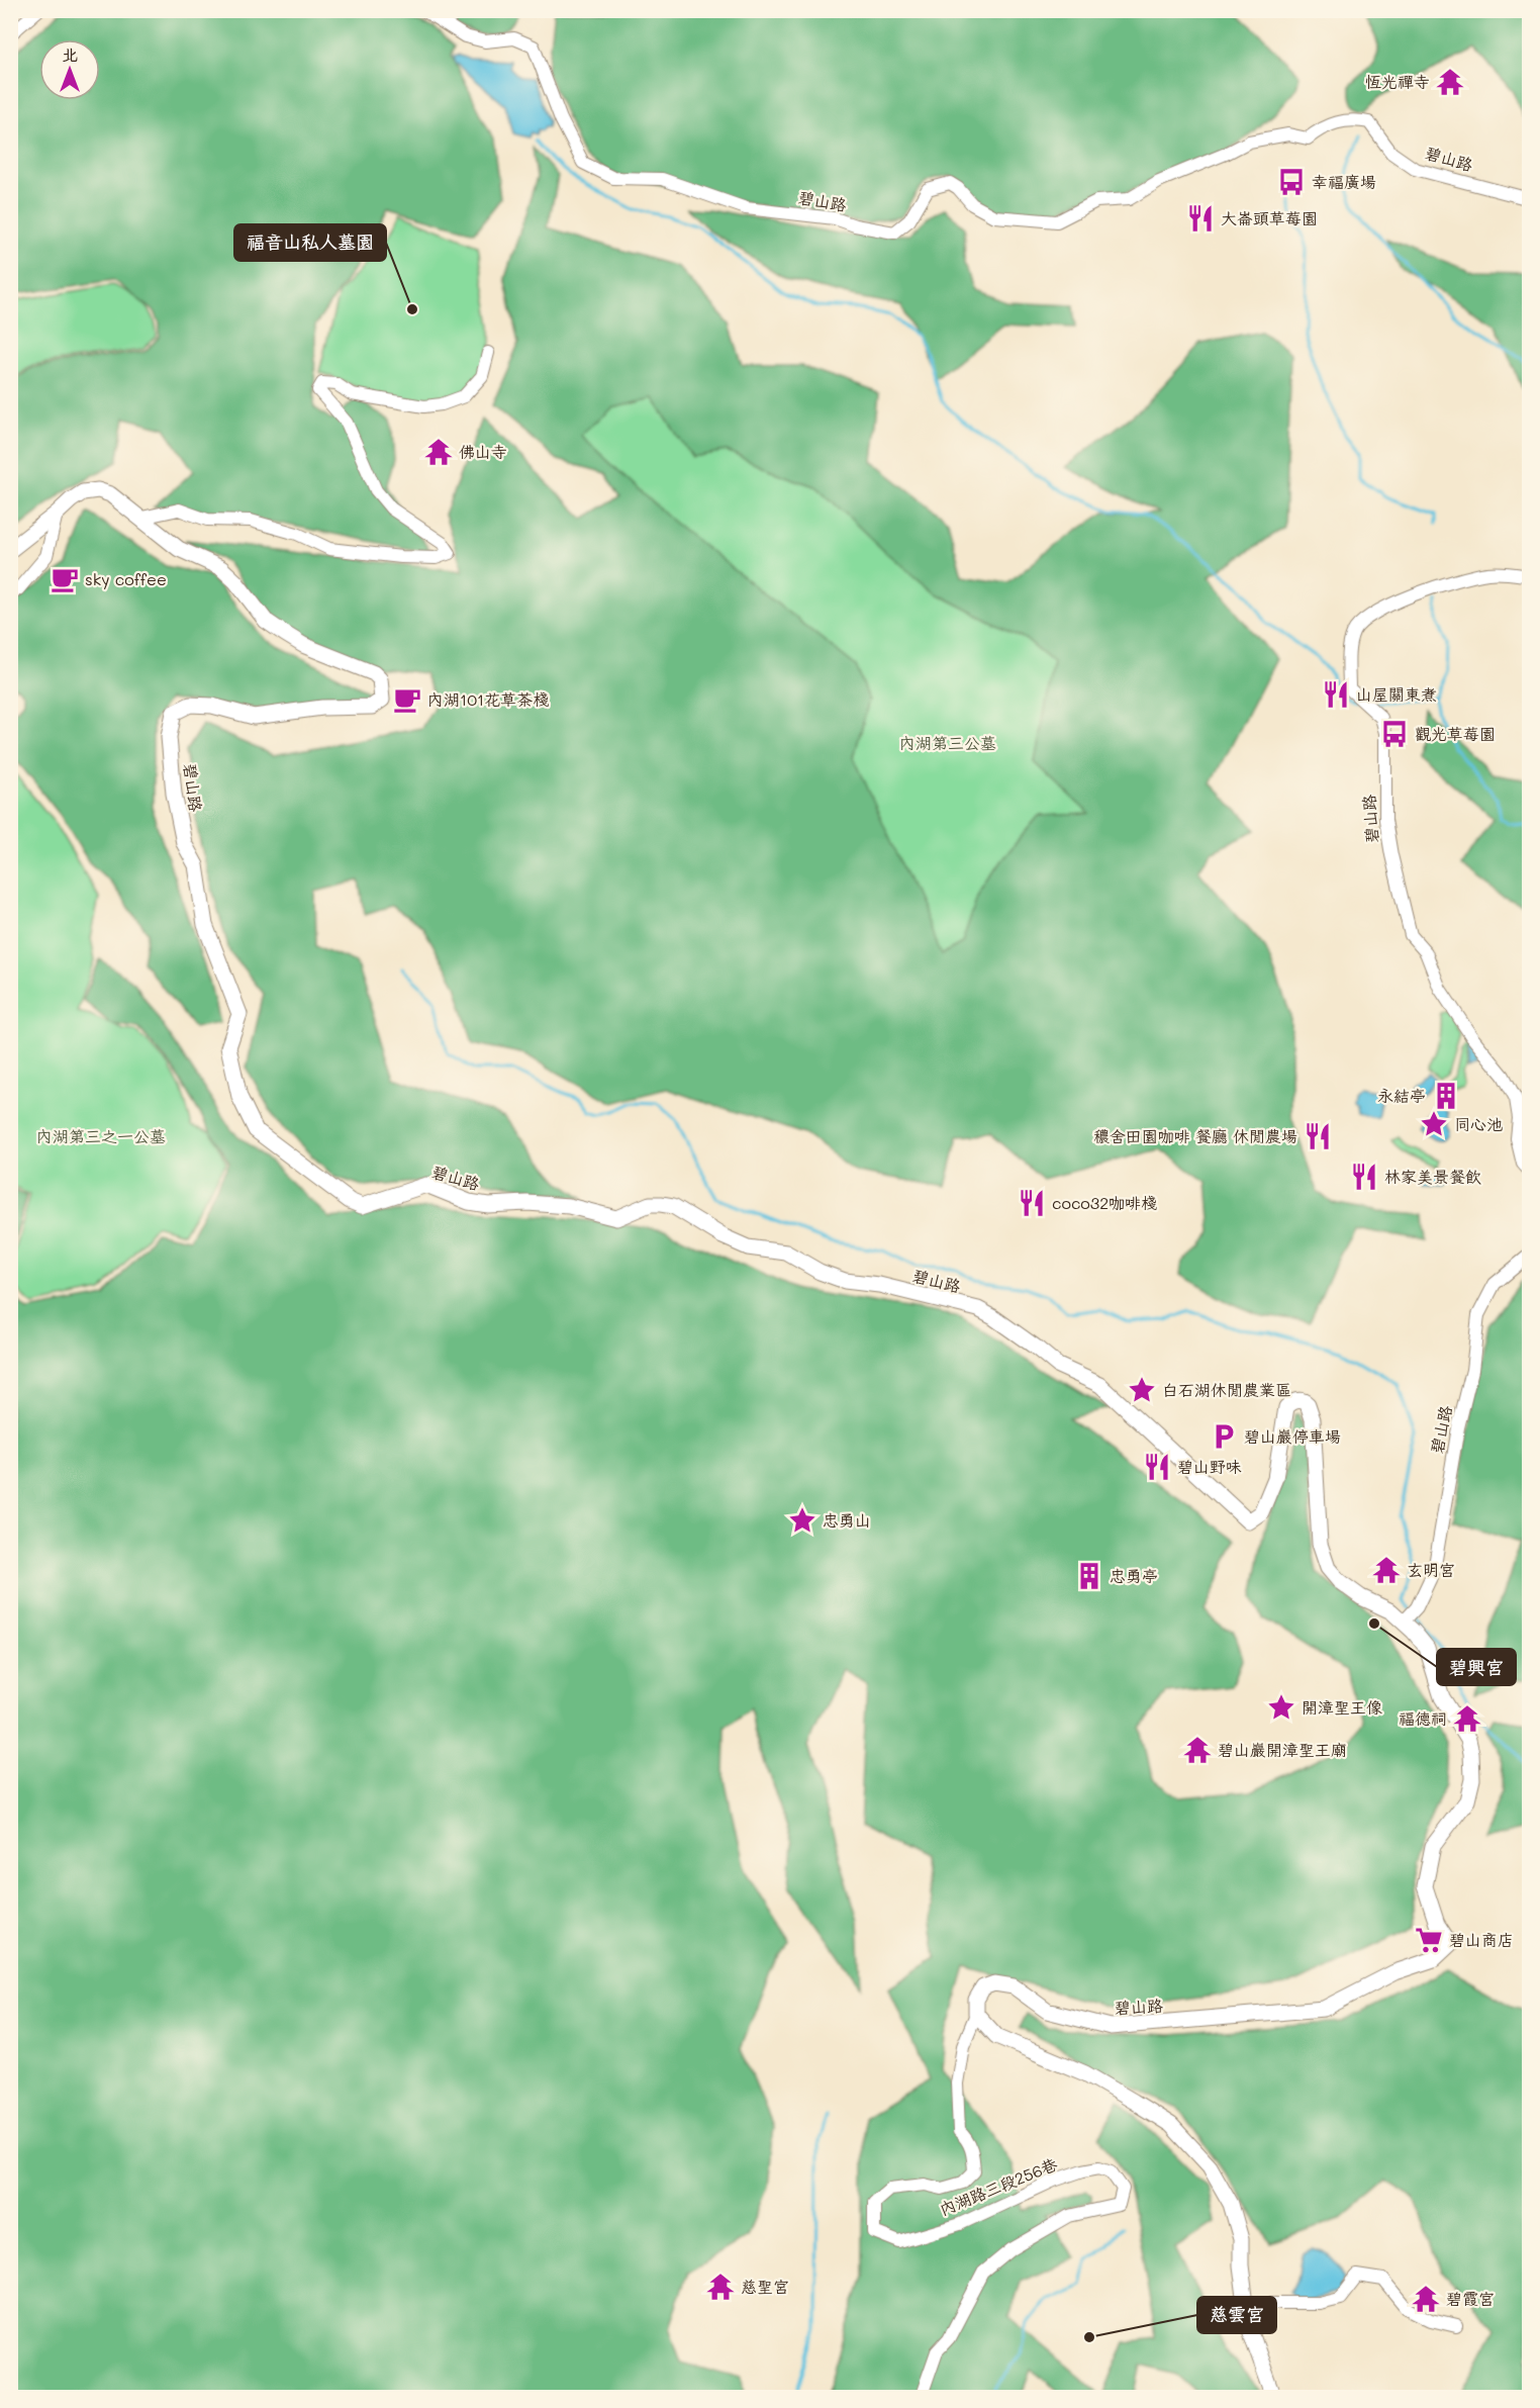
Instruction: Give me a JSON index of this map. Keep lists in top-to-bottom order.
{
  "streets": {
    "street": ["碧山路", "內湖路三段256巷"]
  },
  "crossings": [
    ["碧山路", "內湖路三段256巷"]
  ],
  "parks": ["內湖第三公墓", "內湖第三之一公墓"],
  "places": {
    "temple": [
      "恆光禪寺",
      "佛山寺",
      "玄明宮",
      "福德祠",
      "碧山巖開漳聖王廟",
      "慈聖宮",
      "碧霞宮"
    ],
    "bus stop": ["幸福廣場", "觀光草莓園"],
    "restaurant": [
      "大崙頭草莓園",
      "山屋關東煮",
      "穠舍田園咖啡 餐廳 休閒農場",
      "林家美景餐飲",
      "coco32咖啡棧",
      "碧山野味"
    ],
    "other": ["福音山私人墓園", "碧興宮", "慈雲宮"],
    "cafe": ["sky coffee", "內湖101花草茶棧"],
    "building": ["永結亭", "忠勇亭"],
    "place": [
      "同心池",
      "白石湖休閒農業區",
      "忠勇山",
      "開漳聖王像"
    ],
    "parking": ["碧山巖停車場"],
    "supermarket": ["碧山商店"]
  },
  "north": "top"
}
